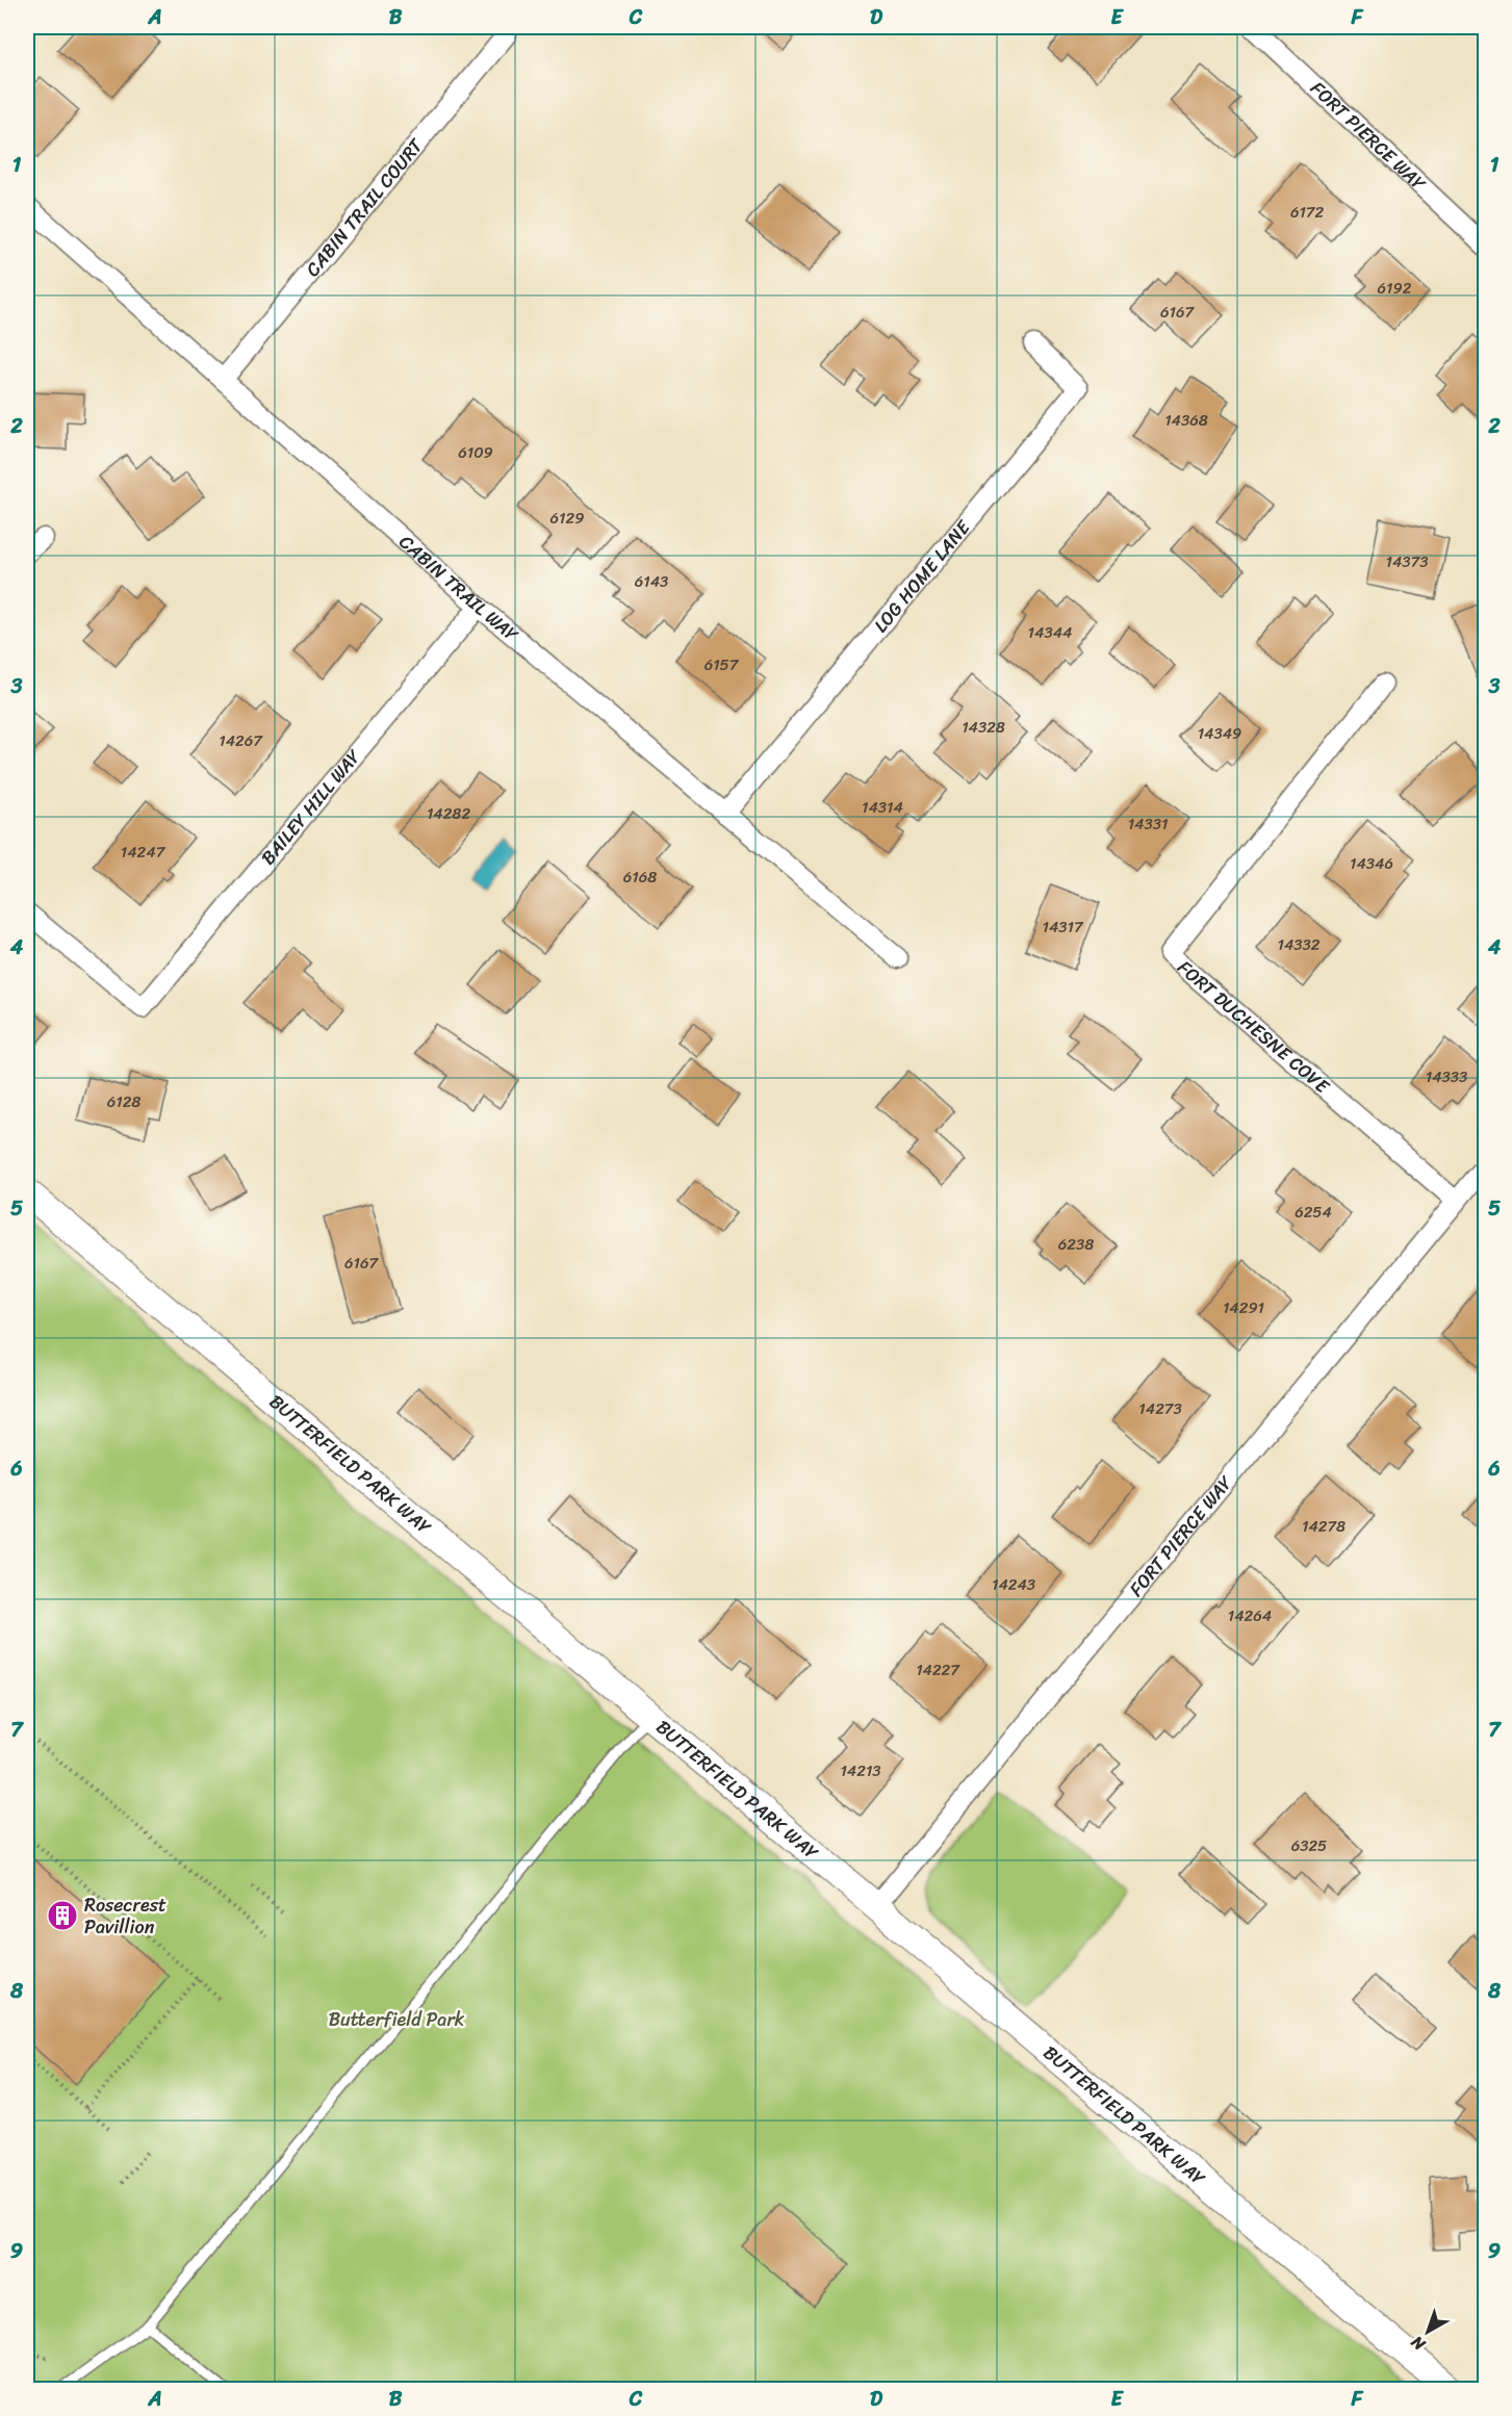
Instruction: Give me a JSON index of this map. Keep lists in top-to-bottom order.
{
  "streets": {
    "street": [
      "FORT PIERCE WAY",
      "CABIN TRAIL COURT",
      "LOG HOME LANE",
      "CABIN TRAIL WAY",
      "BAILEY HILL WAY",
      "FORT DUCHESNE COVE",
      "BUTTERFIELD PARK WAY"
    ]
  },
  "crossings": [
    ["FORT PIERCE WAY", "FORT DUCHESNE COVE"],
    ["FORT PIERCE WAY", "BUTTERFIELD PARK WAY"],
    ["CABIN TRAIL COURT", "CABIN TRAIL WAY"],
    ["LOG HOME LANE", "CABIN TRAIL WAY"],
    ["CABIN TRAIL WAY", "BAILEY HILL WAY"]
  ],
  "parks": ["Butterfield Park"],
  "places": {
    "building": ["Rosecrest Pavillion"]
  },
  "house_numbers": [
    "6172",
    "6192",
    "6167",
    "14368",
    "6109",
    "6129",
    "14373",
    "6143",
    "14344",
    "6157",
    "14328",
    "14349",
    "14267",
    "14314",
    "14282",
    "14331",
    "14247",
    "14346",
    "6168",
    "14317",
    "14332",
    "14333",
    "6128",
    "6254",
    "6238",
    "6167",
    "14291",
    "14273",
    "14278",
    "14243",
    "14264",
    "14227",
    "14213",
    "6325"
  ],
  "north": "bottom left",
  "grid": {
    "columns": [
      "A",
      "B",
      "C",
      "D",
      "E",
      "F"
    ],
    "rows": [
      "1",
      "2",
      "3",
      "4",
      "5",
      "6",
      "7",
      "8",
      "9"
    ]
  }
}
